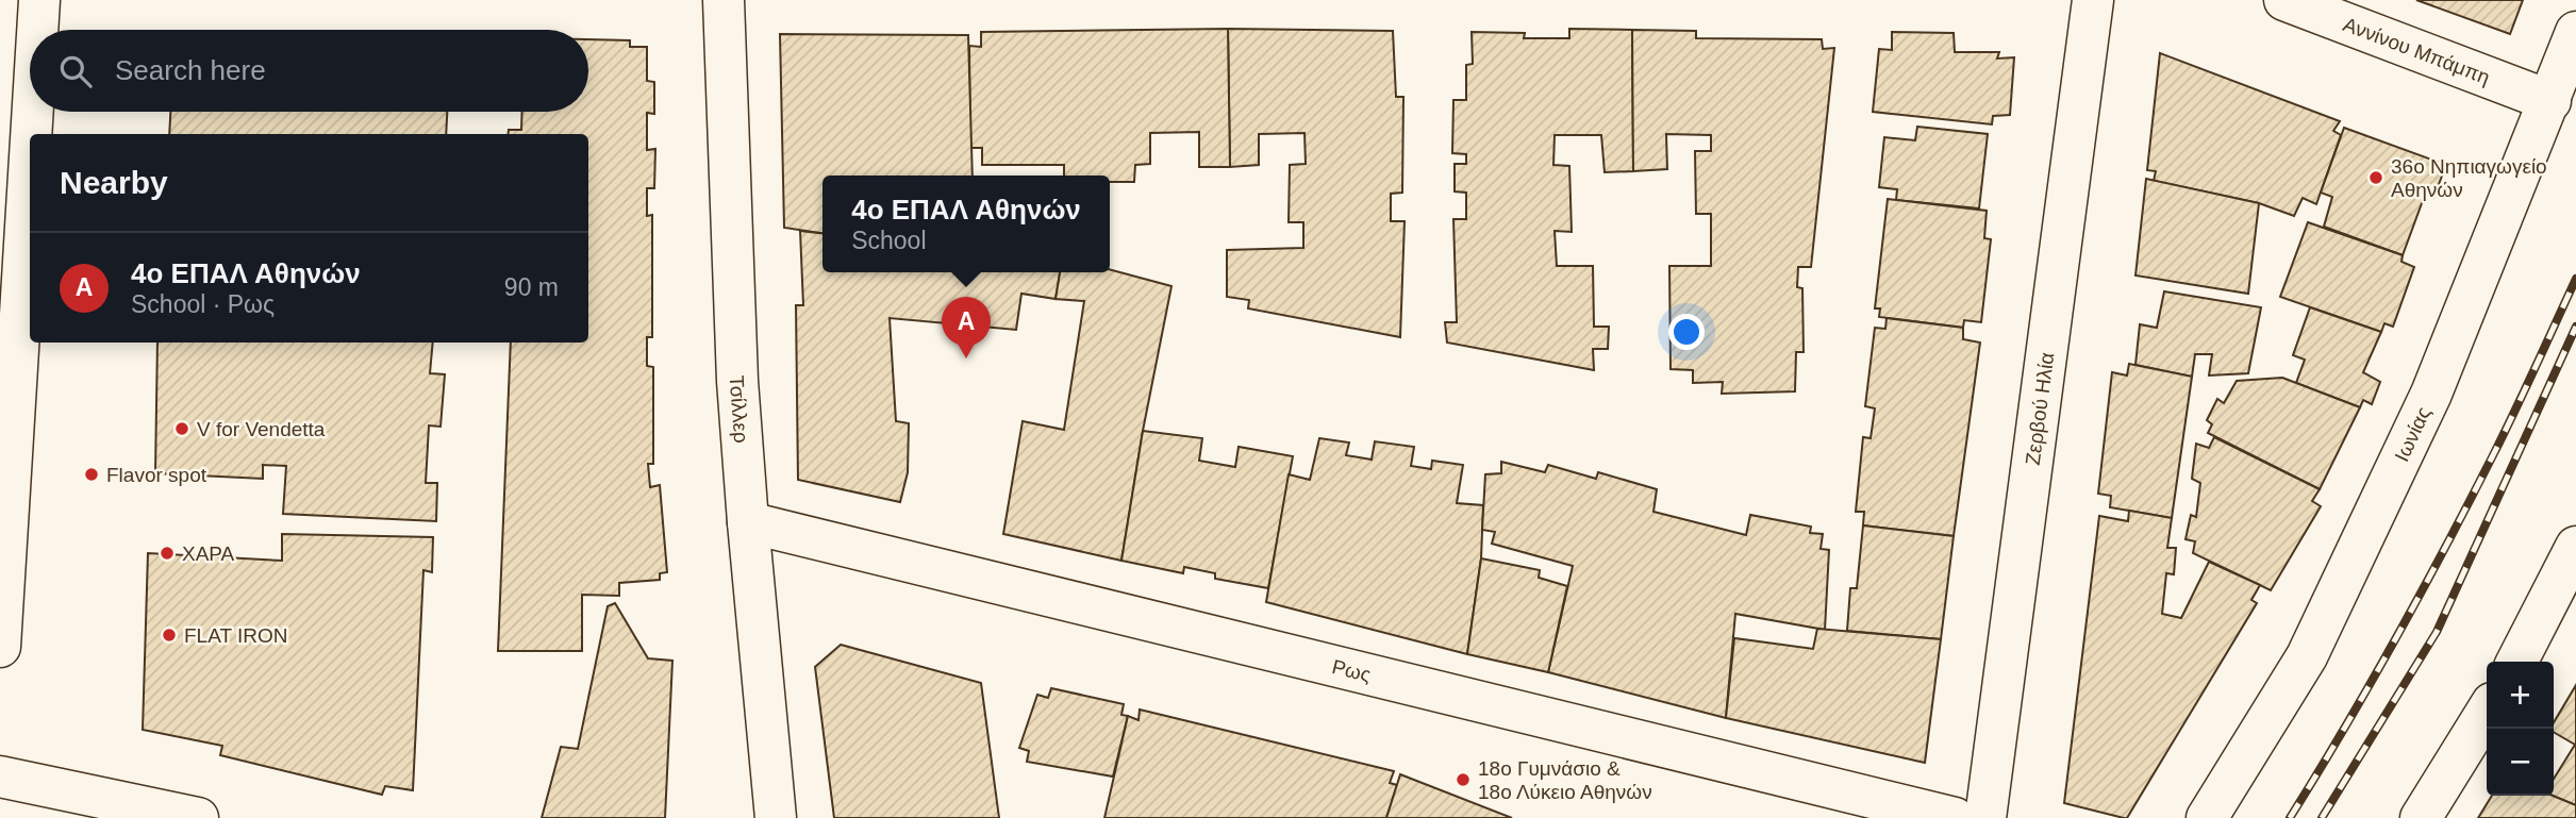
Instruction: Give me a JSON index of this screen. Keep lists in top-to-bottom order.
{
  "streets": {
    "street": [
      "Αννίνου Μπάμπη",
      "Ζερβού Ηλία",
      "Τσίλλερ",
      "Ιωνίας",
      "Ρως"
    ]
  },
  "crossings": [
    ["Αννίνου Μπάμπη", "Ιωνίας"],
    ["Τσίλλερ", "Ρως"]
  ],
  "places": [
    "36ο Νηπιαγωγείο Αθηνών",
    "V for Vendetta",
    "Flavor spot",
    "ΧΑΡΑ",
    "FLAT IRON",
    "18ο Γυμνάσιο & 18ο Λύκειο Αθηνών"
  ],
  "page": {
    "search": "Search here",
    "heading": "Nearby",
    "popup": ["4ο ΕΠΑΛ Αθηνών", "School"],
    "list": [
      {
        "mark": "A",
        "name": "4ο ΕΠΑΛ Αθηνών",
        "note": "School · Ρως",
        "value": "90 m"
      }
    ],
    "pins": "A",
    "map_buttons": ["+", "−"]
  }
}
